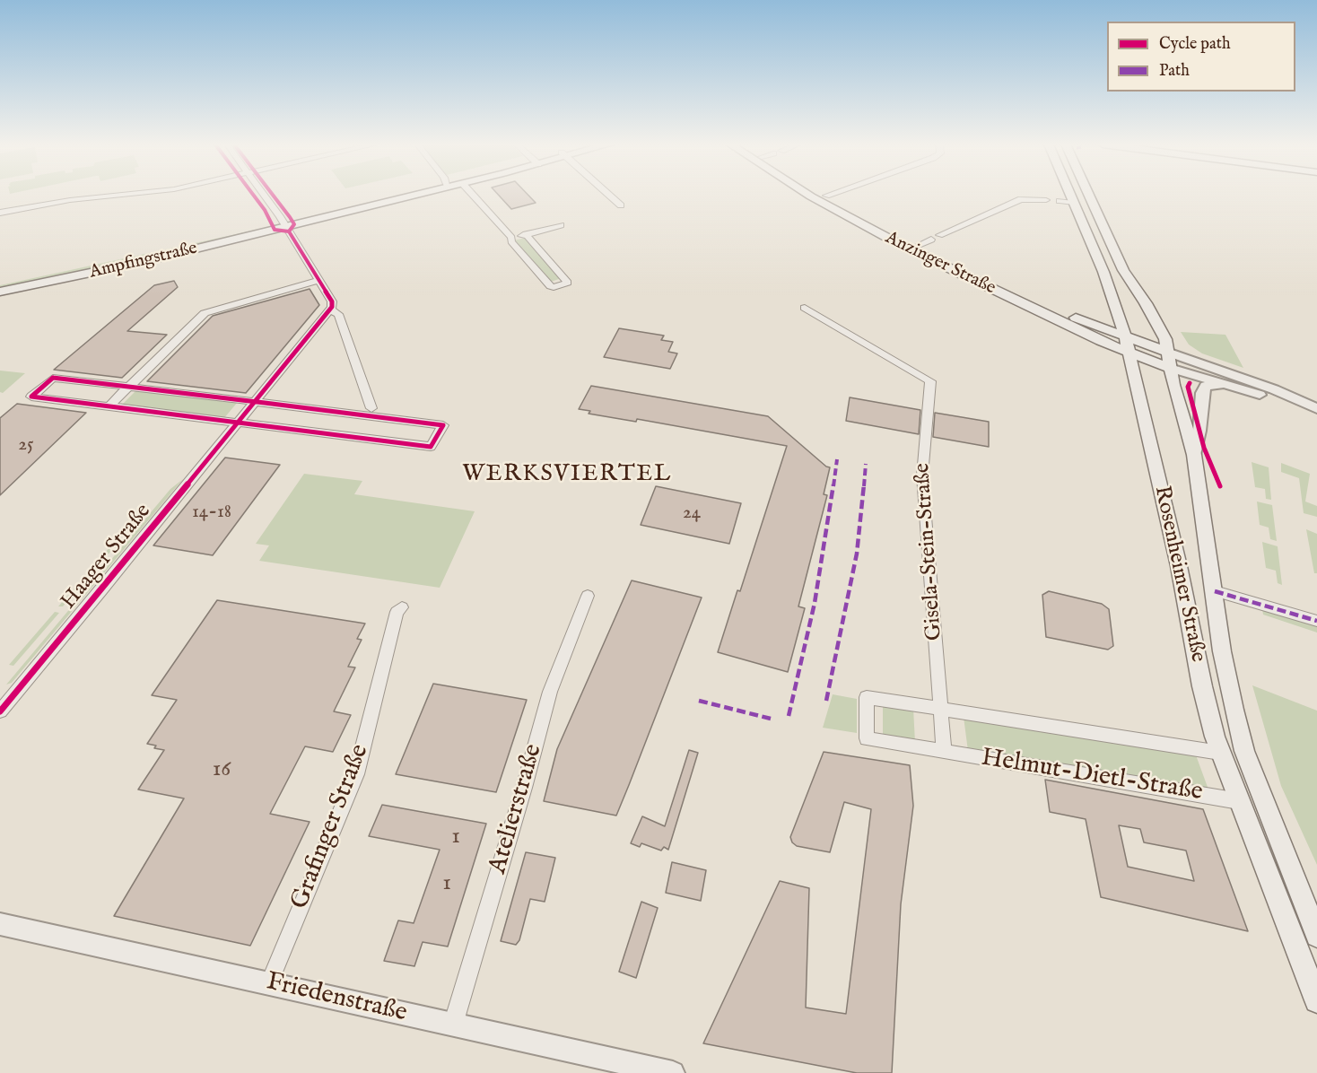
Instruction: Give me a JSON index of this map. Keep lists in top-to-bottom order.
{
  "streets": {
    "main road": ["Ampfingstraße", "Anzinger Straße", "Rosenheimer Straße"],
    "street": [
      "Gisela-Stein-Straße",
      "Haager Straße",
      "Helmut-Dietl-Straße",
      "Atelierstraße",
      "Grafinger Straße",
      "Friedenstraße"
    ]
  },
  "crossings": [
    ["Anzinger Straße", "Rosenheimer Straße"],
    ["Gisela-Stein-Straße", "Helmut-Dietl-Straße"],
    ["Rosenheimer Straße", "Helmut-Dietl-Straße"],
    ["Atelierstraße", "Friedenstraße"],
    ["Grafinger Straße", "Friedenstraße"]
  ],
  "districts": ["WERKSVIERTEL"],
  "house_numbers": [
    "25",
    "14-18",
    "24",
    "16",
    "1",
    "1"
  ],
  "legend": ["Cycle path", "Path"]
}
